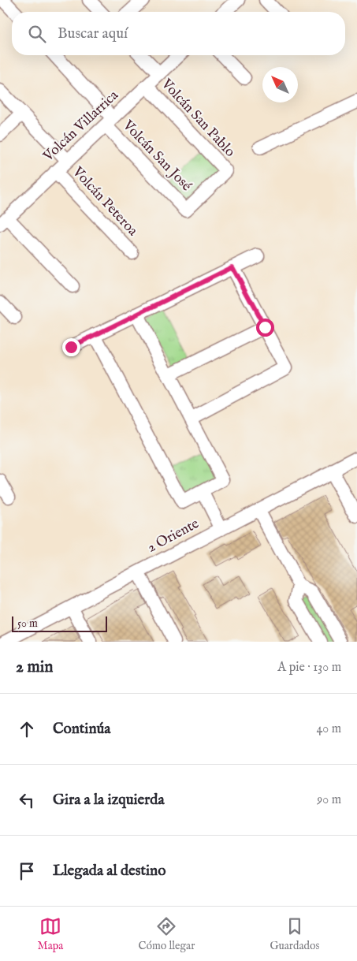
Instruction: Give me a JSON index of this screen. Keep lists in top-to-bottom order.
{
  "streets": {
    "street": [
      "Volcán San Pablo",
      "Volcán Villarrica",
      "Volcán San José",
      "Volcán Peteroa",
      "2 Oriente"
    ]
  },
  "crossings": [
    ["Volcán San Pablo", "Volcán Villarrica"],
    ["Volcán San Pablo", "Volcán San José"],
    ["Volcán Villarrica", "Volcán San José"],
    ["Volcán Villarrica", "Volcán Peteroa"]
  ],
  "scale_bar": "50 m",
  "north": "top left",
  "page": {
    "search": "Buscar aquí",
    "scale": "50 m",
    "heading": ["2 min", "A pie · 130 m"],
    "list": [
      ["Continúa", "40 m"],
      ["Gira a la izquierda", "90 m"],
      "Llegada al destino"
    ],
    "nav": ["Mapa", "Cómo llegar", "Guardados"]
  }
}
